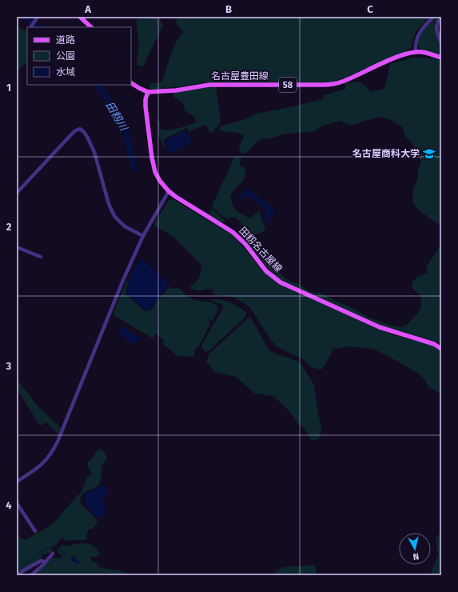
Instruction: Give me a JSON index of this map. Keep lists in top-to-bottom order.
{
  "streets": {
    "main road": ["名古屋豊田線", "58", "田籾名古屋線"]
  },
  "crossings": [
    ["名古屋豊田線", "田籾名古屋線"]
  ],
  "water": ["田籾川"],
  "places": {
    "school or university": ["名古屋商科大学"]
  },
  "legend": ["道路", "公園", "水域"],
  "north": "bottom",
  "grid": {
    "columns": ["A", "B", "C"],
    "rows": [
      "1",
      "2",
      "3",
      "4"
    ]
  }
}
